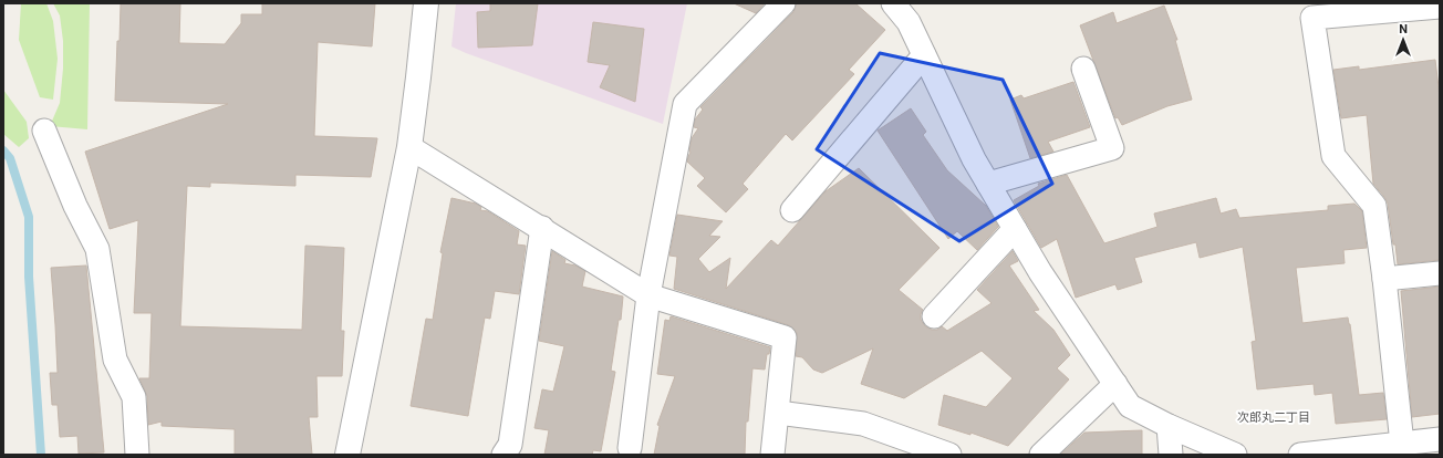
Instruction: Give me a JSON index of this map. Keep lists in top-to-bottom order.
{
  "districts": ["次郎丸二丁目"],
  "north": "top"
}
